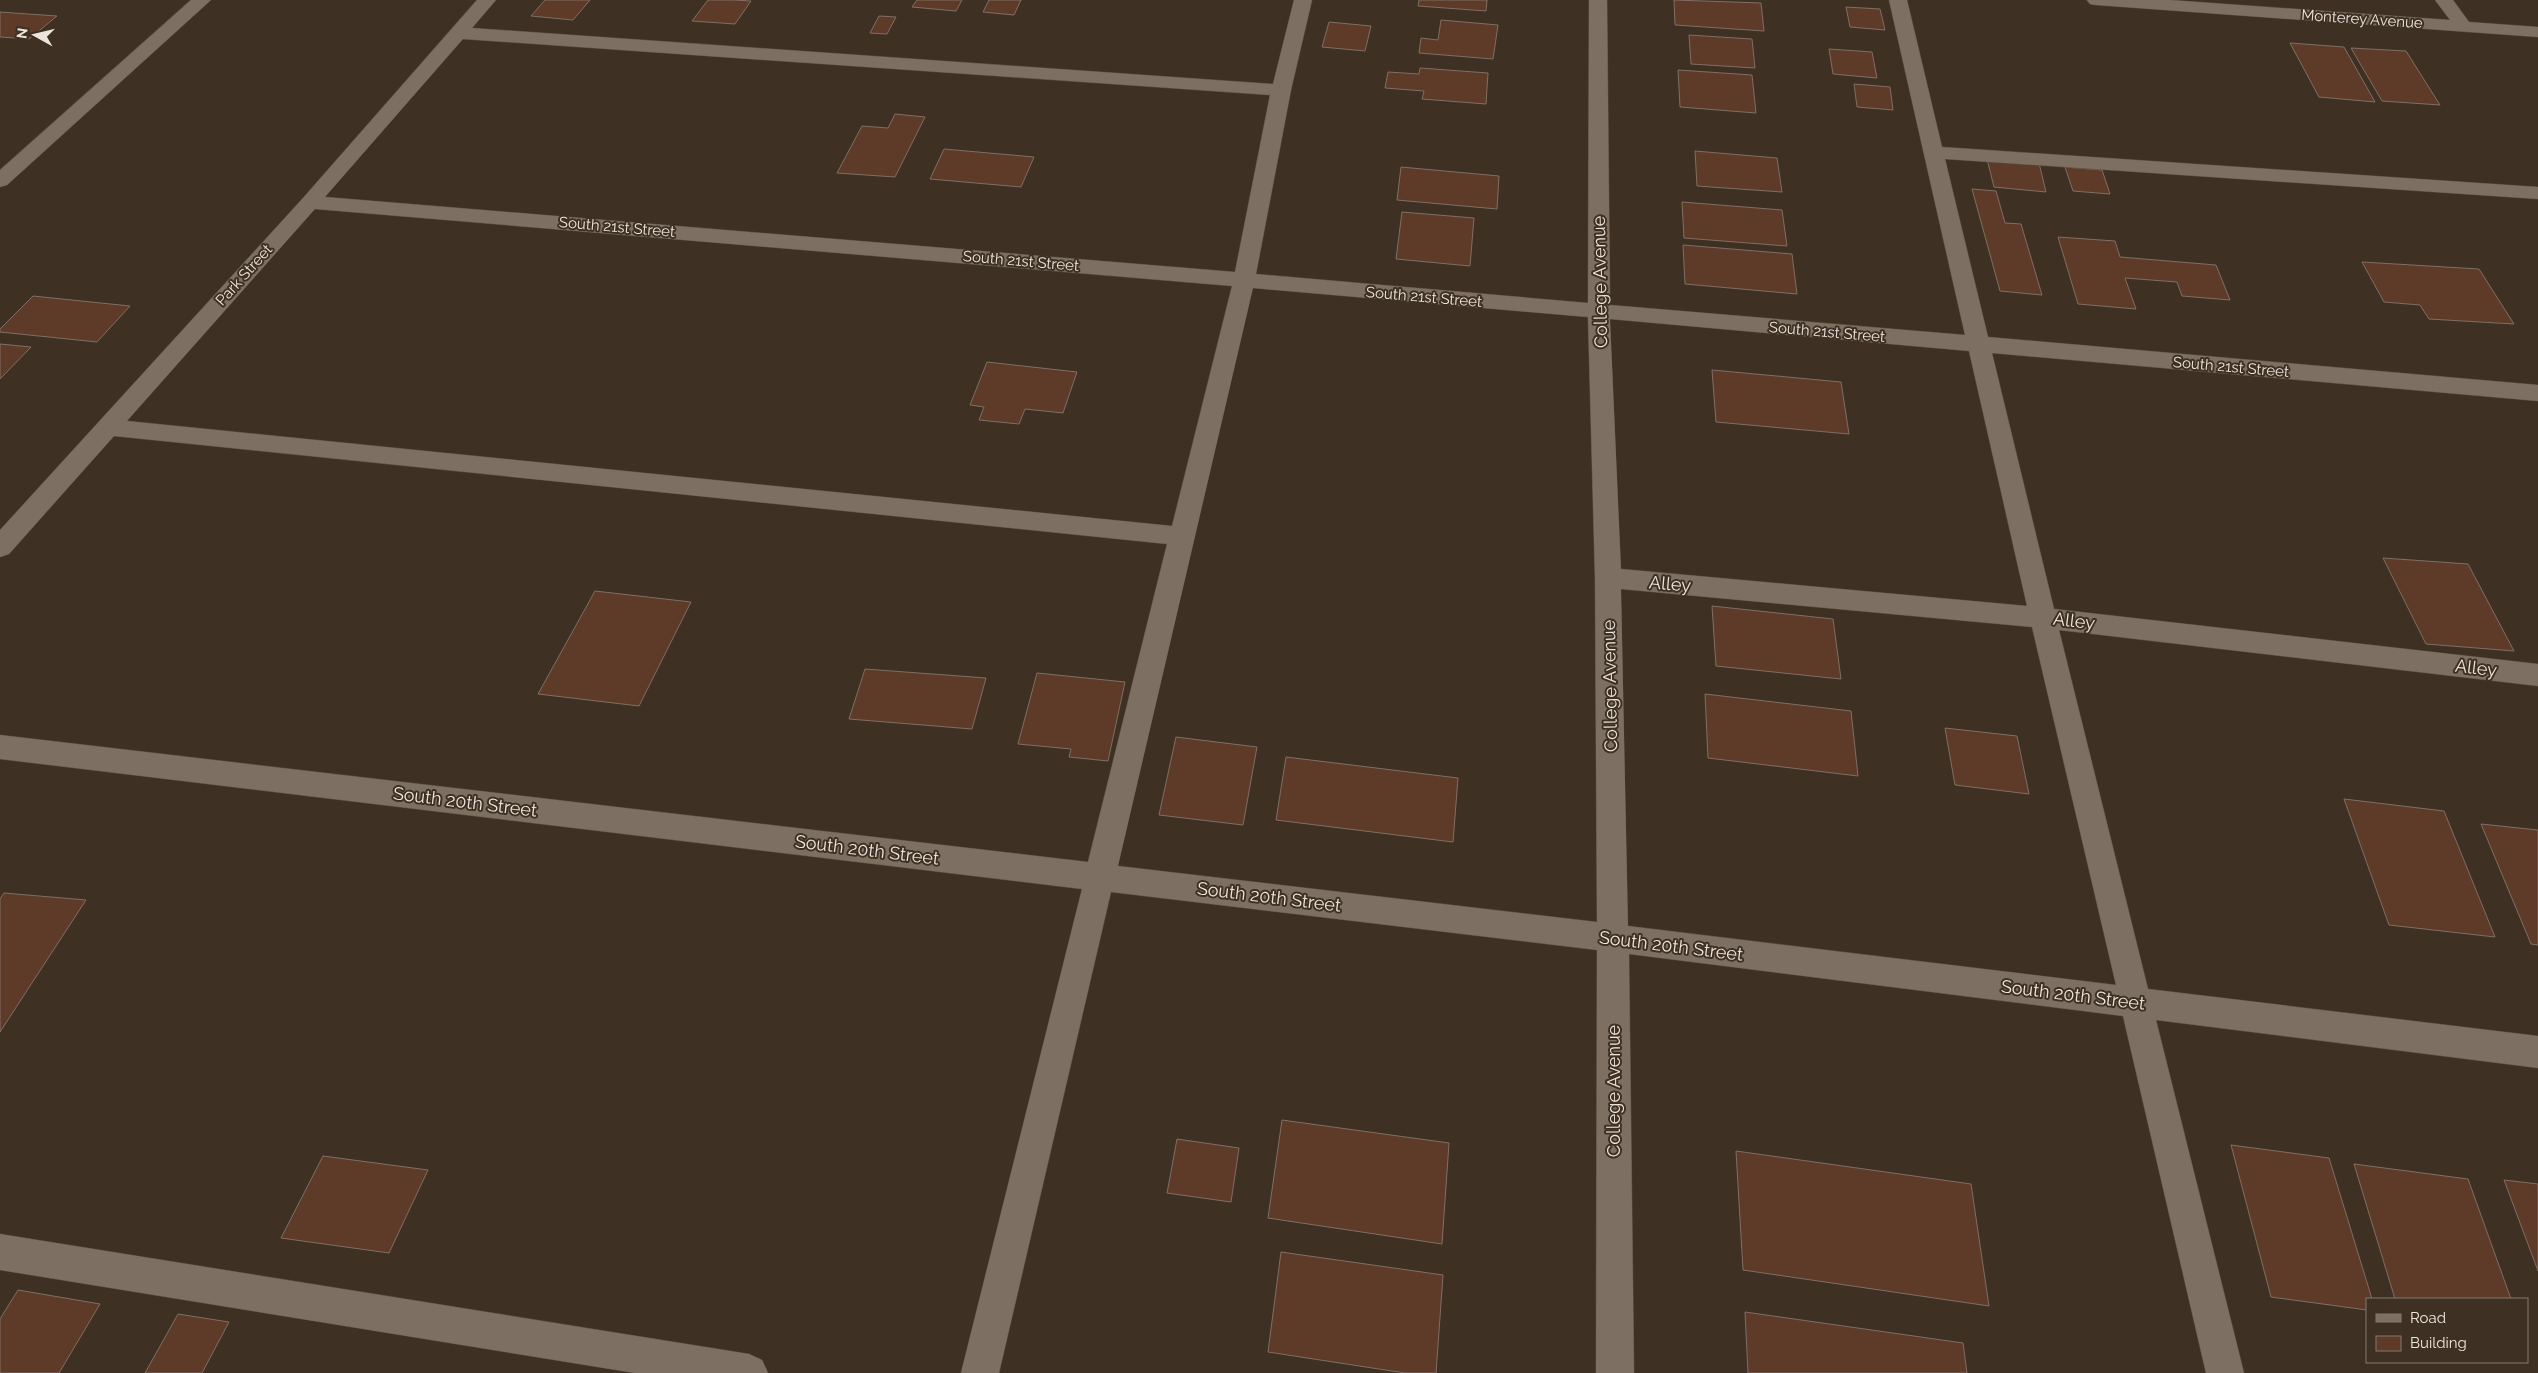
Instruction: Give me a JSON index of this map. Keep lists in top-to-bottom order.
{
  "streets": {
    "street": [
      "Monterey Avenue",
      "South 21st Street",
      "Park Street",
      "College Avenue",
      "Alley",
      "South 20th Street"
    ]
  },
  "crossings": [
    ["South 21st Street", "Park Street"],
    ["South 21st Street", "College Avenue"],
    ["College Avenue", "Alley"],
    ["College Avenue", "South 20th Street"]
  ],
  "legend": ["Road", "Building"],
  "north": "left"
}
